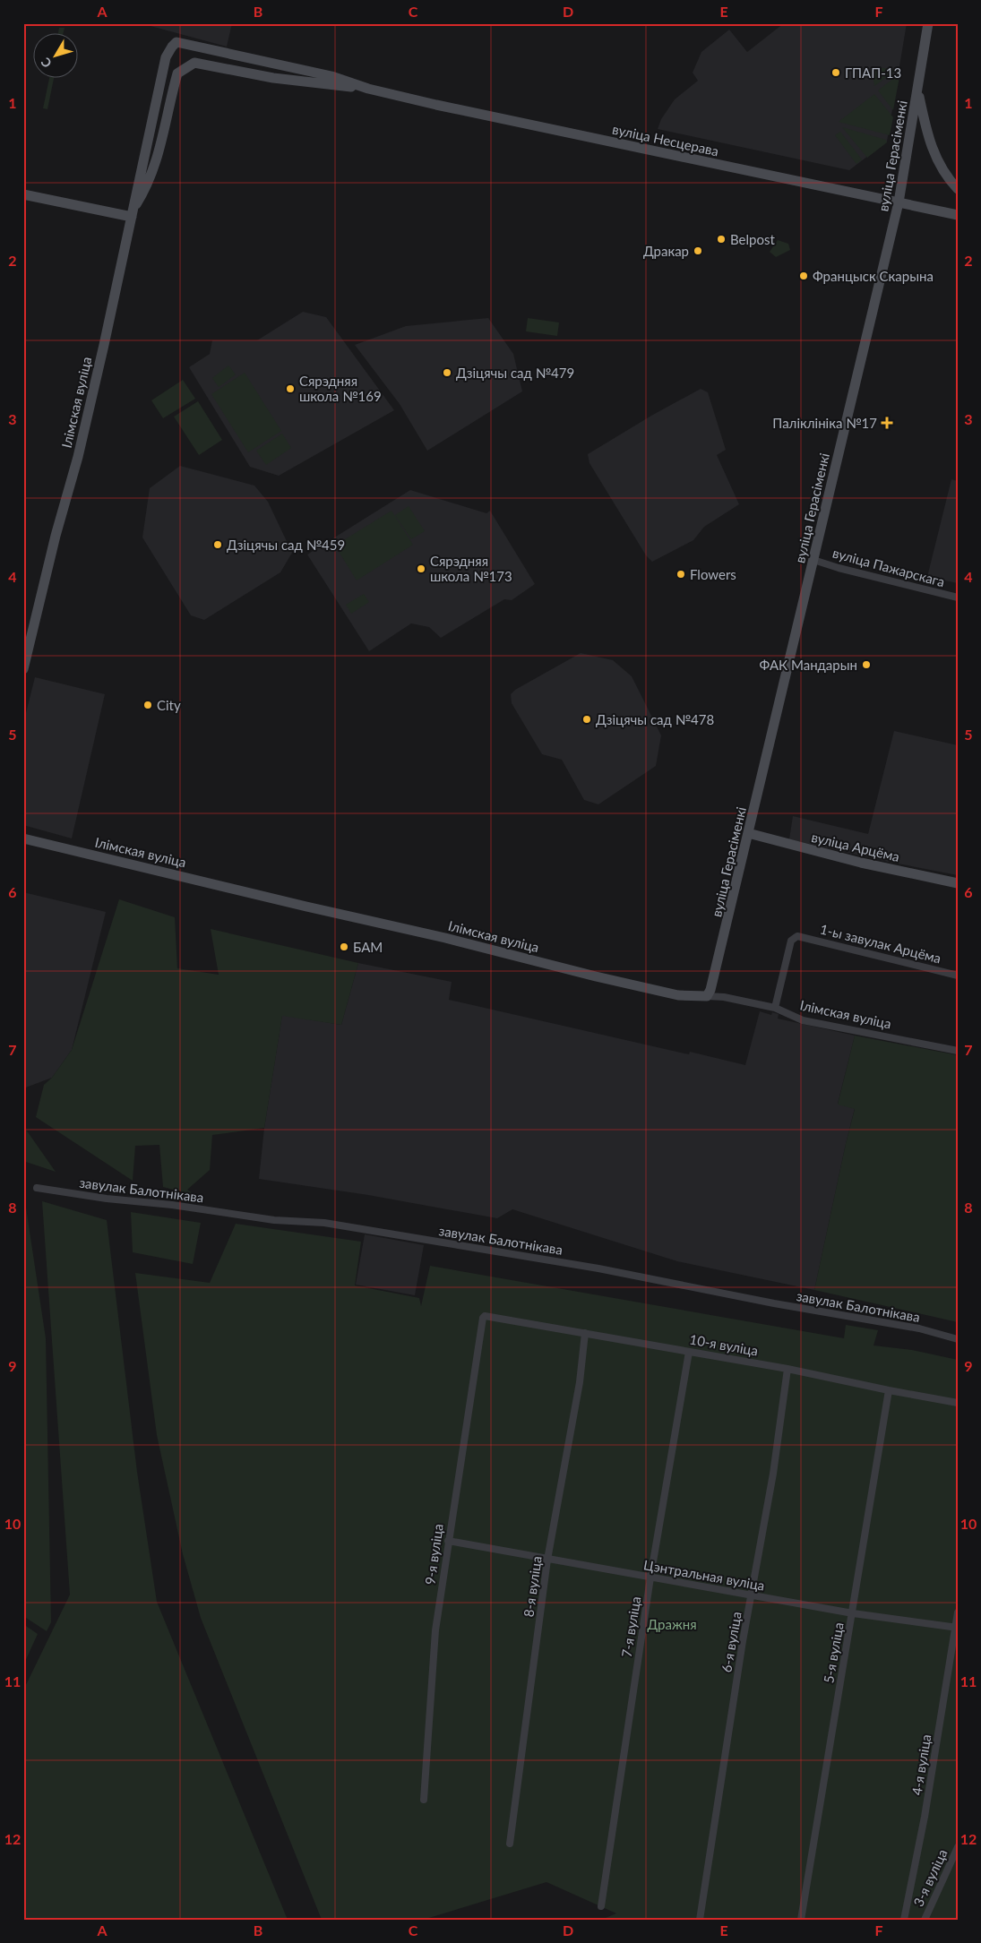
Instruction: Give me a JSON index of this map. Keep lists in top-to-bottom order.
{
  "streets": {
    "street": [
      "вуліца Несцерава",
      "вуліца Герасіменкі",
      "Ілімская вуліца",
      "вуліца Пажарскага",
      "вуліца Арцёма",
      "1-ы завулак Арцёма",
      "завулак Балотнікава",
      "10-я вуліца",
      "9-я вуліца",
      "Цэнтральная вуліца",
      "8-я вуліца",
      "7-я вуліца",
      "6-я вуліца",
      "5-я вуліца",
      "4-я вуліца",
      "3-я вуліца"
    ]
  },
  "crossings": [
    ["вуліца Несцерава", "вуліца Герасіменкі"],
    ["вуліца Герасіменкі", "Ілімская вуліца"],
    ["вуліца Герасіменкі", "вуліца Пажарскага"],
    ["вуліца Герасіменкі", "вуліца Арцёма"],
    ["Ілімская вуліца", "1-ы завулак Арцёма"],
    ["10-я вуліца", "9-я вуліца"],
    ["10-я вуліца", "8-я вуліца"],
    ["10-я вуліца", "7-я вуліца"],
    ["10-я вуліца", "6-я вуліца"],
    ["10-я вуліца", "5-я вуліца"],
    ["9-я вуліца", "Цэнтральная вуліца"],
    ["Цэнтральная вуліца", "8-я вуліца"],
    ["Цэнтральная вуліца", "7-я вуліца"],
    ["Цэнтральная вуліца", "6-я вуліца"],
    ["Цэнтральная вуліца", "5-я вуліца"],
    ["Цэнтральная вуліца", "4-я вуліца"]
  ],
  "parks": ["Дражня"],
  "places": {
    "other": [
      "ГПАП-13",
      "Belpost",
      "Дракар",
      "Францыск Скарына",
      "Дзіцячы сад №479",
      "Сярэдняя школа №169",
      "Дзіцячы сад №459",
      "Сярэдняя школа №173",
      "Flowers",
      "ФАК Мандарын",
      "City",
      "Дзіцячы сад №478",
      "БАМ"
    ],
    "health": ["Паліклініка №17"]
  },
  "north": "bottom left",
  "grid": {
    "columns": [
      "A",
      "B",
      "C",
      "D",
      "E",
      "F"
    ],
    "rows": [
      "1",
      "2",
      "3",
      "4",
      "5",
      "6",
      "7",
      "8",
      "9",
      "10",
      "11",
      "12"
    ]
  }
}
